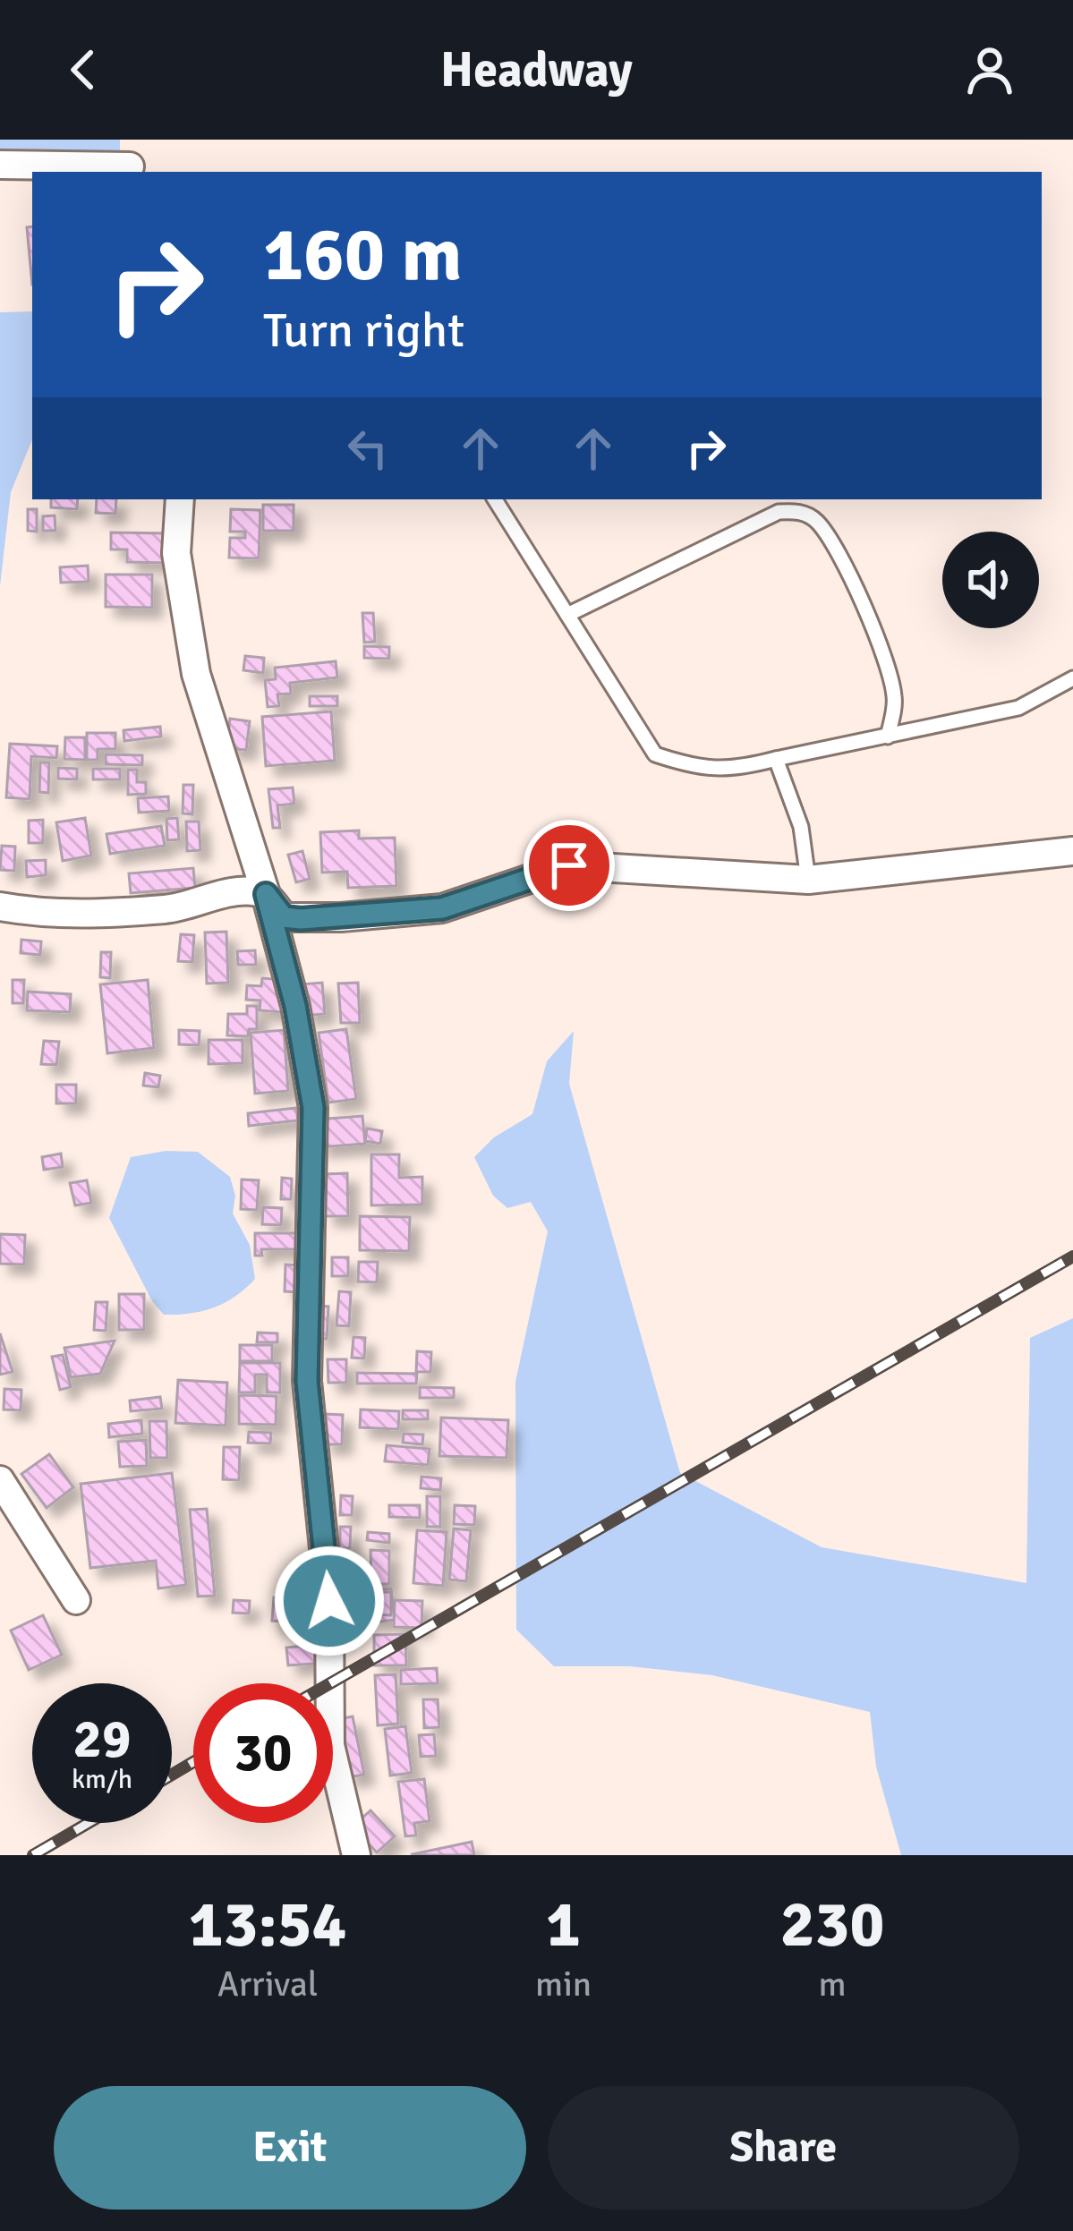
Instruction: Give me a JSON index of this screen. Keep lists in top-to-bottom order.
{
  "page": {
    "header": "Headway",
    "turn": ["160 m", "Turn right"],
    "speed": "29 km/h",
    "limit": "30",
    "eta": [
      "13:54",
      "Arrival",
      "1",
      "min",
      "230",
      "m"
    ],
    "buttons": ["Exit", "Share"]
  }
}
